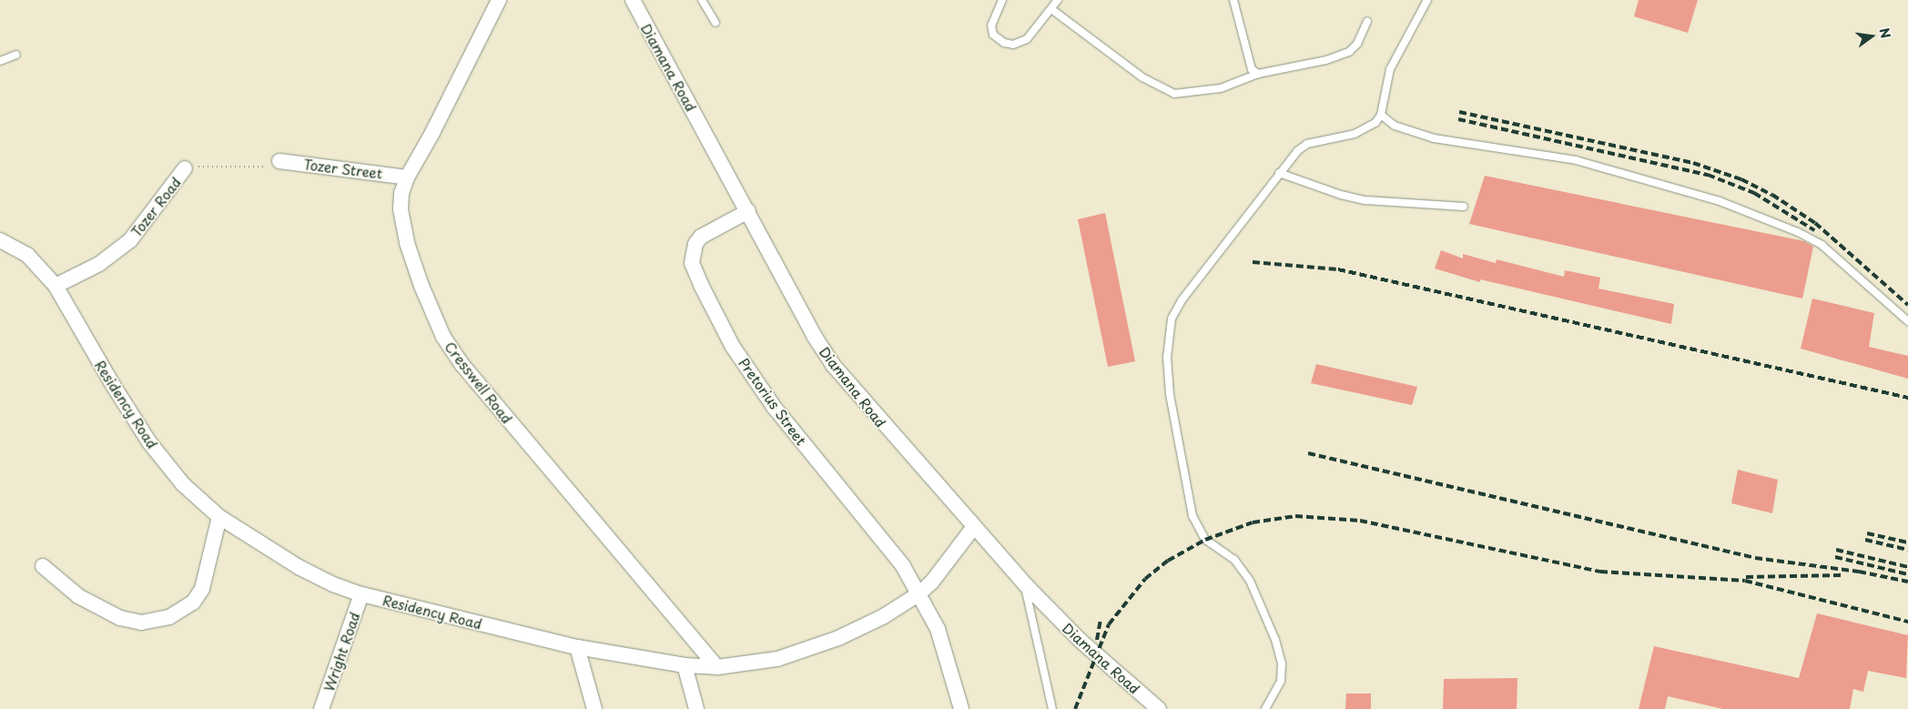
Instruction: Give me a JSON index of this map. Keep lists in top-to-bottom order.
{
  "streets": {
    "street": [
      "Diamana Road",
      "Tozer Street",
      "Tozer Road",
      "Cresswell Road",
      "Pretorius Street",
      "Residency Road",
      "Wright Road"
    ]
  },
  "crossings": [
    ["Diamana Road", "Pretorius Street"],
    ["Diamana Road", "Residency Road"],
    ["Tozer Street", "Cresswell Road"],
    ["Tozer Road", "Residency Road"],
    ["Cresswell Road", "Residency Road"],
    ["Pretorius Street", "Residency Road"],
    ["Residency Road", "Wright Road"]
  ],
  "north": "right"
}
